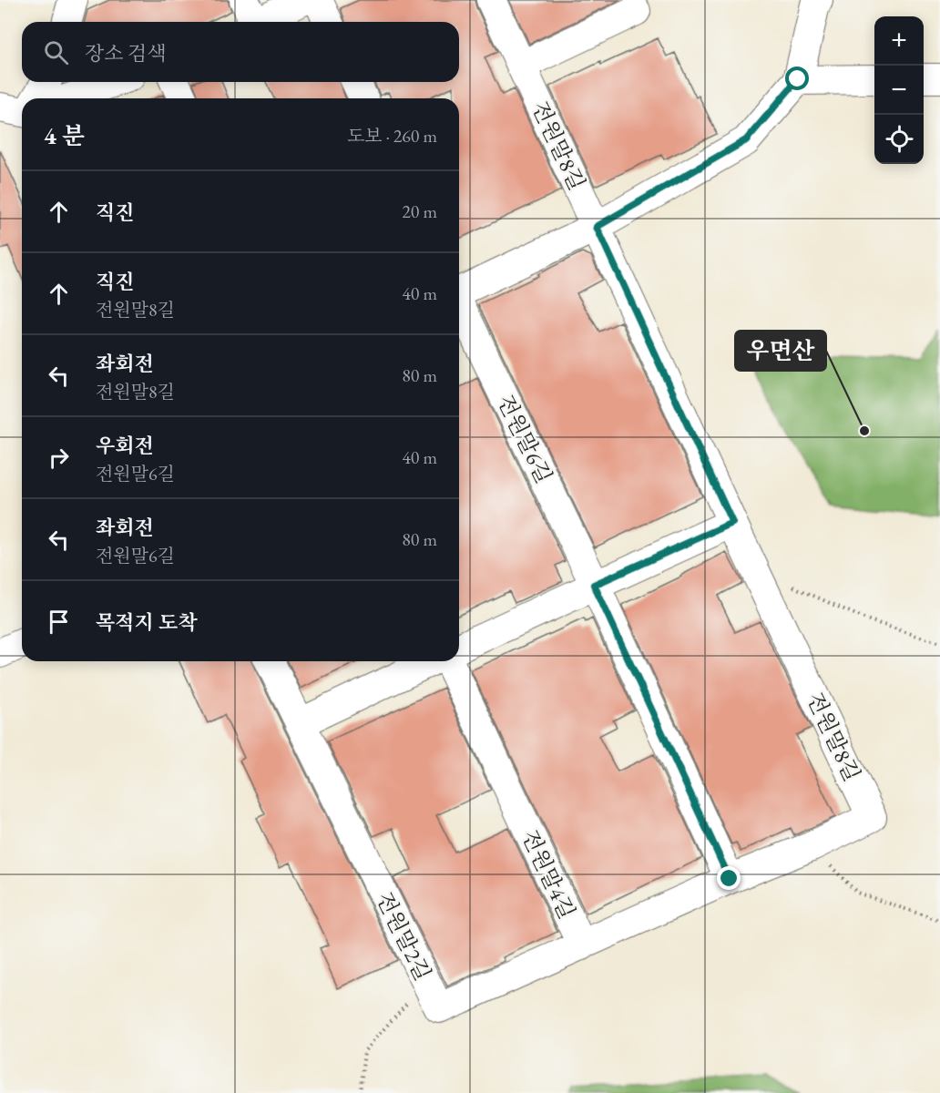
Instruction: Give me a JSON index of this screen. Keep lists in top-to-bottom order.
{
  "streets": {
    "street": [
      "전원말8길",
      "전원말6길",
      "전원말4길",
      "전원말2길"
    ]
  },
  "crossings": [
    ["전원말8길", "전원말6길"],
    ["전원말6길", "전원말4길"],
    ["전원말4길", "전원말2길"]
  ],
  "places": ["우면산"],
  "page": {
    "map_buttons": ["+", "−"],
    "search": "장소 검색",
    "heading": ["4 분", "도보 · 260 m"],
    "list": [
      ["직진", "20 m"],
      ["직진", "전원말8길", "40 m"],
      ["좌회전", "전원말8길", "80 m"],
      ["우회전", "전원말6길", "40 m"],
      ["좌회전", "전원말6길", "80 m"],
      "목적지 도착"
    ]
  }
}
